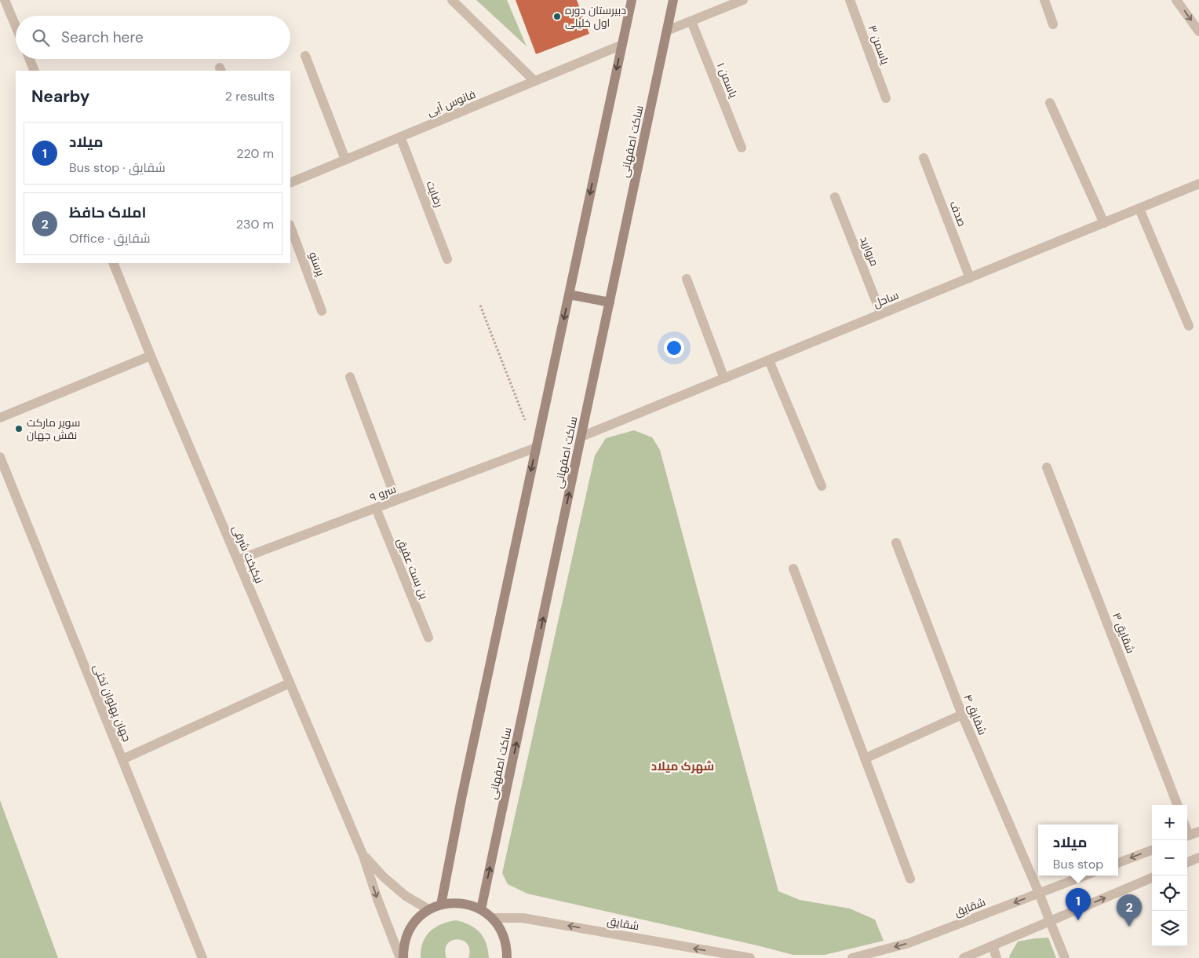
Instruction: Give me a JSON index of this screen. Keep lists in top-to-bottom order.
{
  "streets": {
    "main road": ["ساکت اصفهانی"],
    "street": [
      "یاسمن ۳",
      "یاسمن ۱",
      "فانوس آبی",
      "رضایت",
      "صدف",
      "مروارید",
      "پرستو",
      "ساحل",
      "سرو ۹",
      "نیکبخت شرقی",
      "بن بست عقیق",
      "شقایق ۳",
      "جهان پهلوان تختی",
      "شقایق ۴",
      "شقایق"
    ]
  },
  "crossings": [
    ["فانوس آبی", "رضایت"],
    ["ساکت اصفهانی", "ساحل"],
    ["صدف", "ساحل"],
    ["مروارید", "ساحل"],
    ["سرو ۹", "نیکبخت شرقی"],
    ["سرو ۹", "بن بست عقیق"],
    ["شقایق ۴", "شقایق"]
  ],
  "one_way": ["شقایق"],
  "districts": ["شهرک میلاد"],
  "places": ["دبیرستان دوره اول خلیلی", "سوپر مارکت نقش جهان"],
  "page": {
    "search": "Search here",
    "heading": ["Nearby", "2 results"],
    "list": [
      {
        "mark": "1",
        "name": "میلاد",
        "note": "Bus stop · شقایق",
        "value": "220 m"
      },
      {
        "mark": "2",
        "name": "املاک حافظ",
        "note": "Office · شقایق",
        "value": "230 m"
      }
    ],
    "map_buttons": ["+", "−"],
    "popup": ["میلاد", "Bus stop"],
    "pins": ["1", "2"]
  }
}
